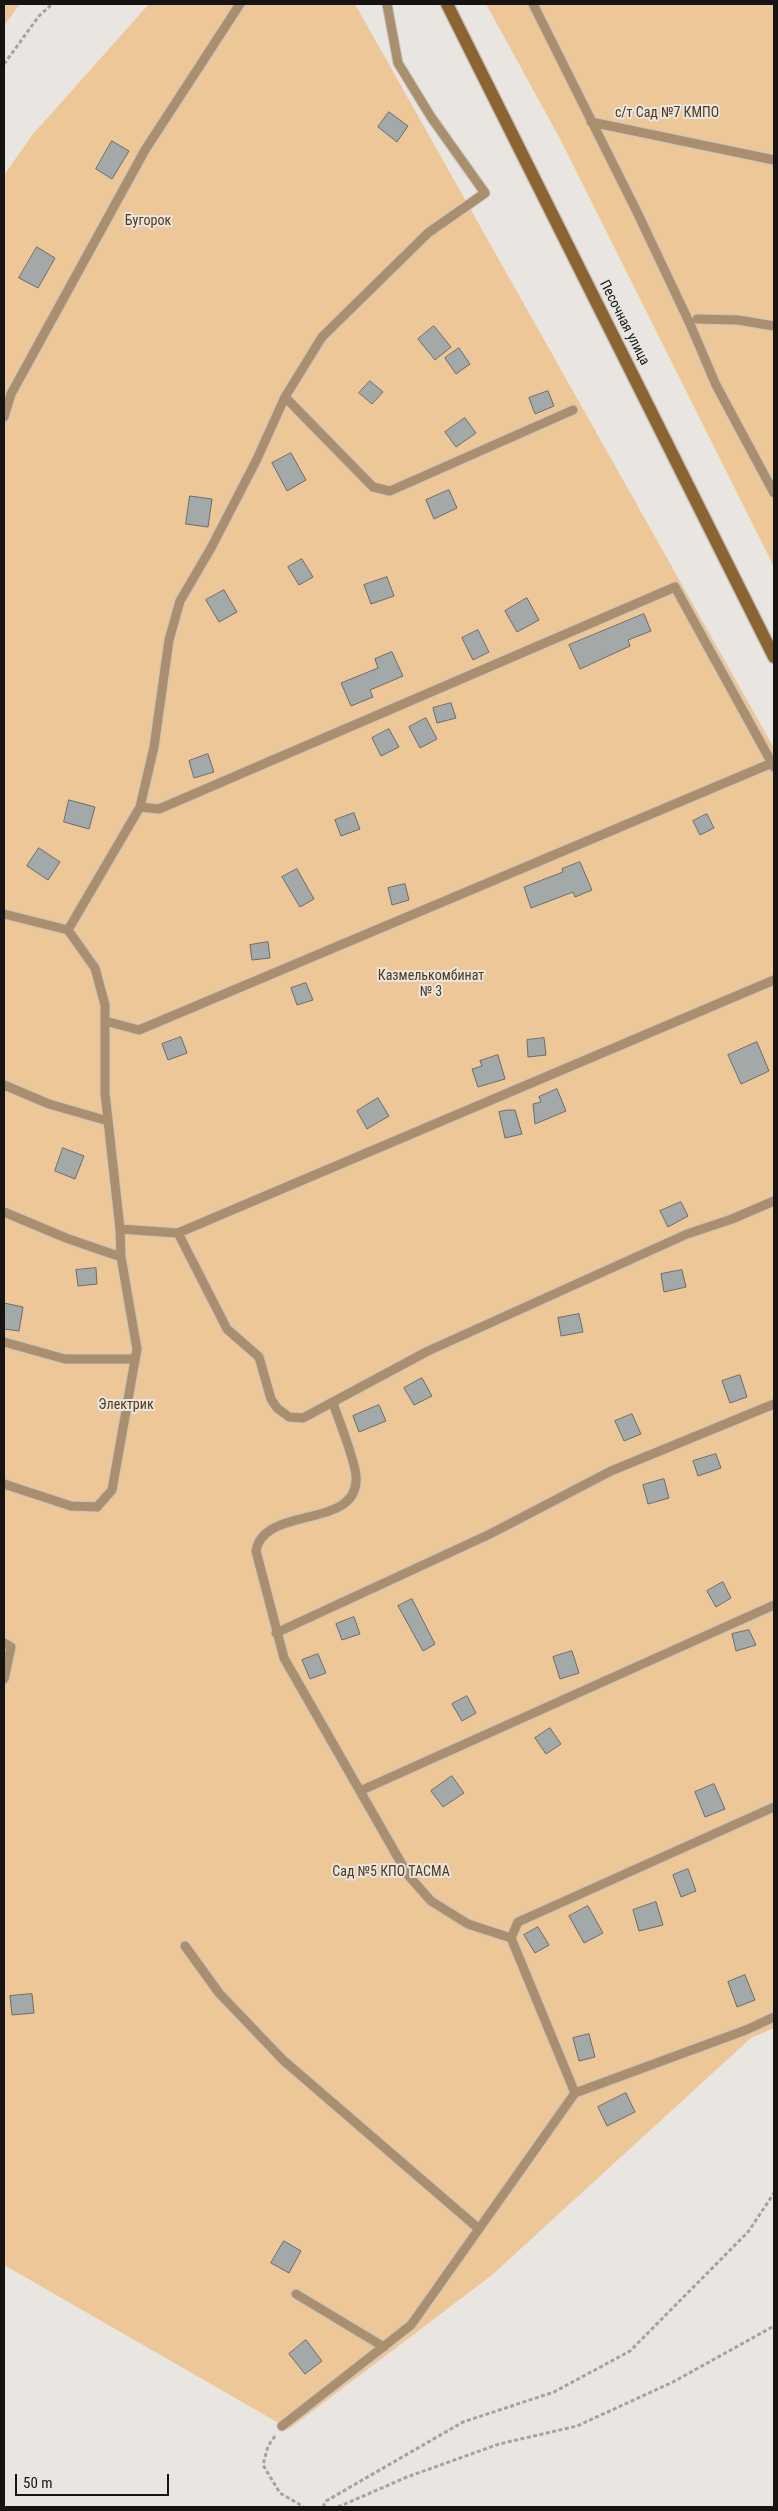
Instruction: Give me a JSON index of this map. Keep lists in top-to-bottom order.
{
  "streets": {
    "main road": ["Песочная улица"]
  },
  "parks": [
    "с/т Сад №7 КМПО",
    "Бугорок",
    "Казмелькомбинат № 3",
    "Электрик",
    "Сад №5 КПО ТАСМА"
  ],
  "scale_bar": "50 m"
}
